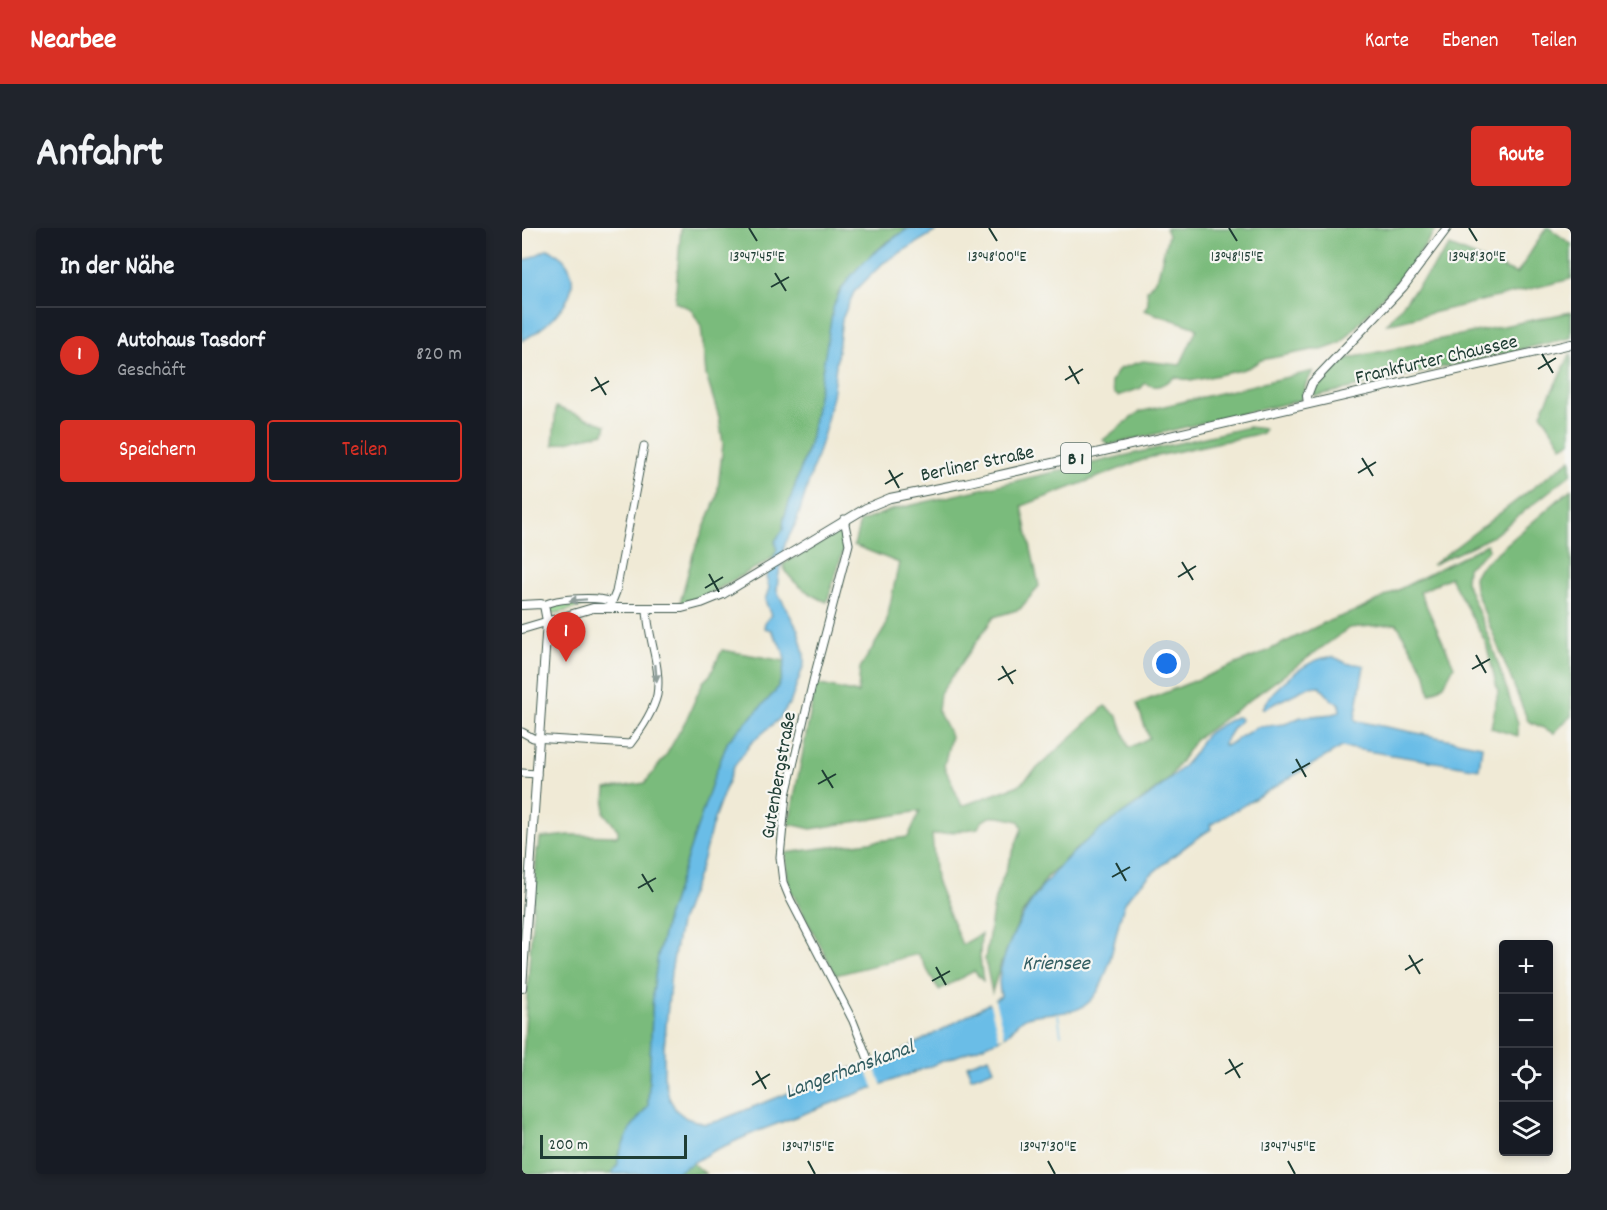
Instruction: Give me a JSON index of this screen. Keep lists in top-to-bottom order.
{
  "streets": {
    "main road": ["Frankfurter Chaussee", "B 1", "Berliner Straße"],
    "street": ["Gutenbergstraße"]
  },
  "crossings": [
    ["Frankfurter Chaussee", "Berliner Straße"],
    ["Berliner Straße", "Gutenbergstraße"]
  ],
  "water": ["Kriensee", "Langerhanskanal"],
  "scale_bar": "200 m",
  "page": {
    "header": "Nearbee",
    "nav": ["Karte", "Ebenen", "Teilen"],
    "title": "Anfahrt",
    "buttons": [
      "Route",
      ["Speichern", "Teilen"]
    ],
    "heading": "In der Nähe",
    "list": [
      {
        "mark": "1",
        "name": "Autohaus Tasdorf",
        "note": "Geschäft",
        "value": "820 m"
      }
    ],
    "pins": "1",
    "map_buttons": ["+", "−"],
    "scale": "200 m"
  },
  "coordinates": [
    "13°48'15\"E",
    "13°48'30\"E",
    "13°47'45\"E",
    "13°48'00\"E",
    "13°47'15\"E",
    "13°47'30\"E"
  ]
}
